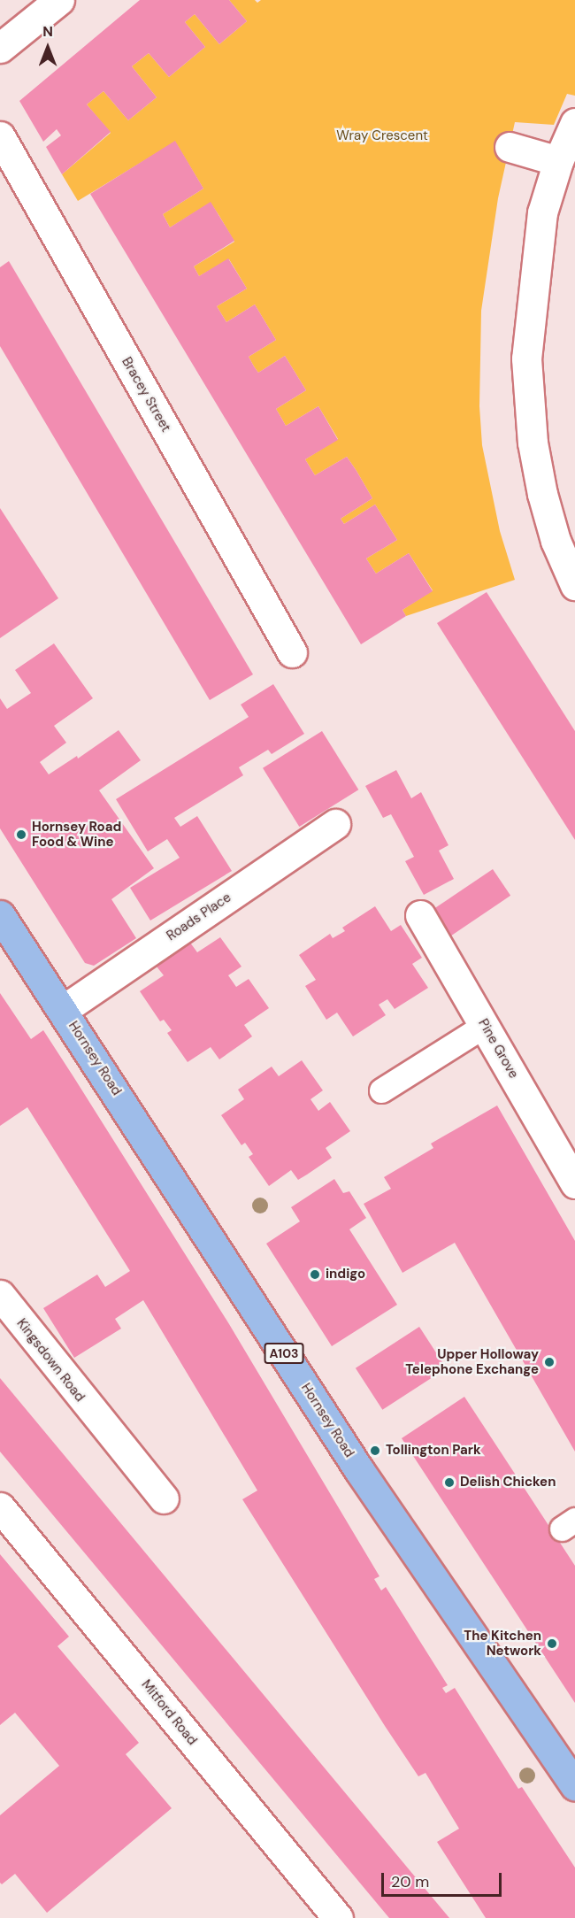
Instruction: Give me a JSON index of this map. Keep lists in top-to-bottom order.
{
  "streets": {
    "main road": ["Hornsey Road", "A103"],
    "street": [
      "Bracey Street",
      "Roads Place",
      "Pine Grove",
      "Kingsdown Road",
      "Mitford Road"
    ]
  },
  "crossings": [
    ["Roads Place", "Hornsey Road"]
  ],
  "parks": ["Wray Crescent"],
  "places": [
    "Hornsey Road Food & Wine",
    "indigo",
    "Upper Holloway Telephone Exchange",
    "Tollington Park",
    "Delish Chicken",
    "The Kitchen Network"
  ],
  "scale_bar": "20 m",
  "north": "top"
}
